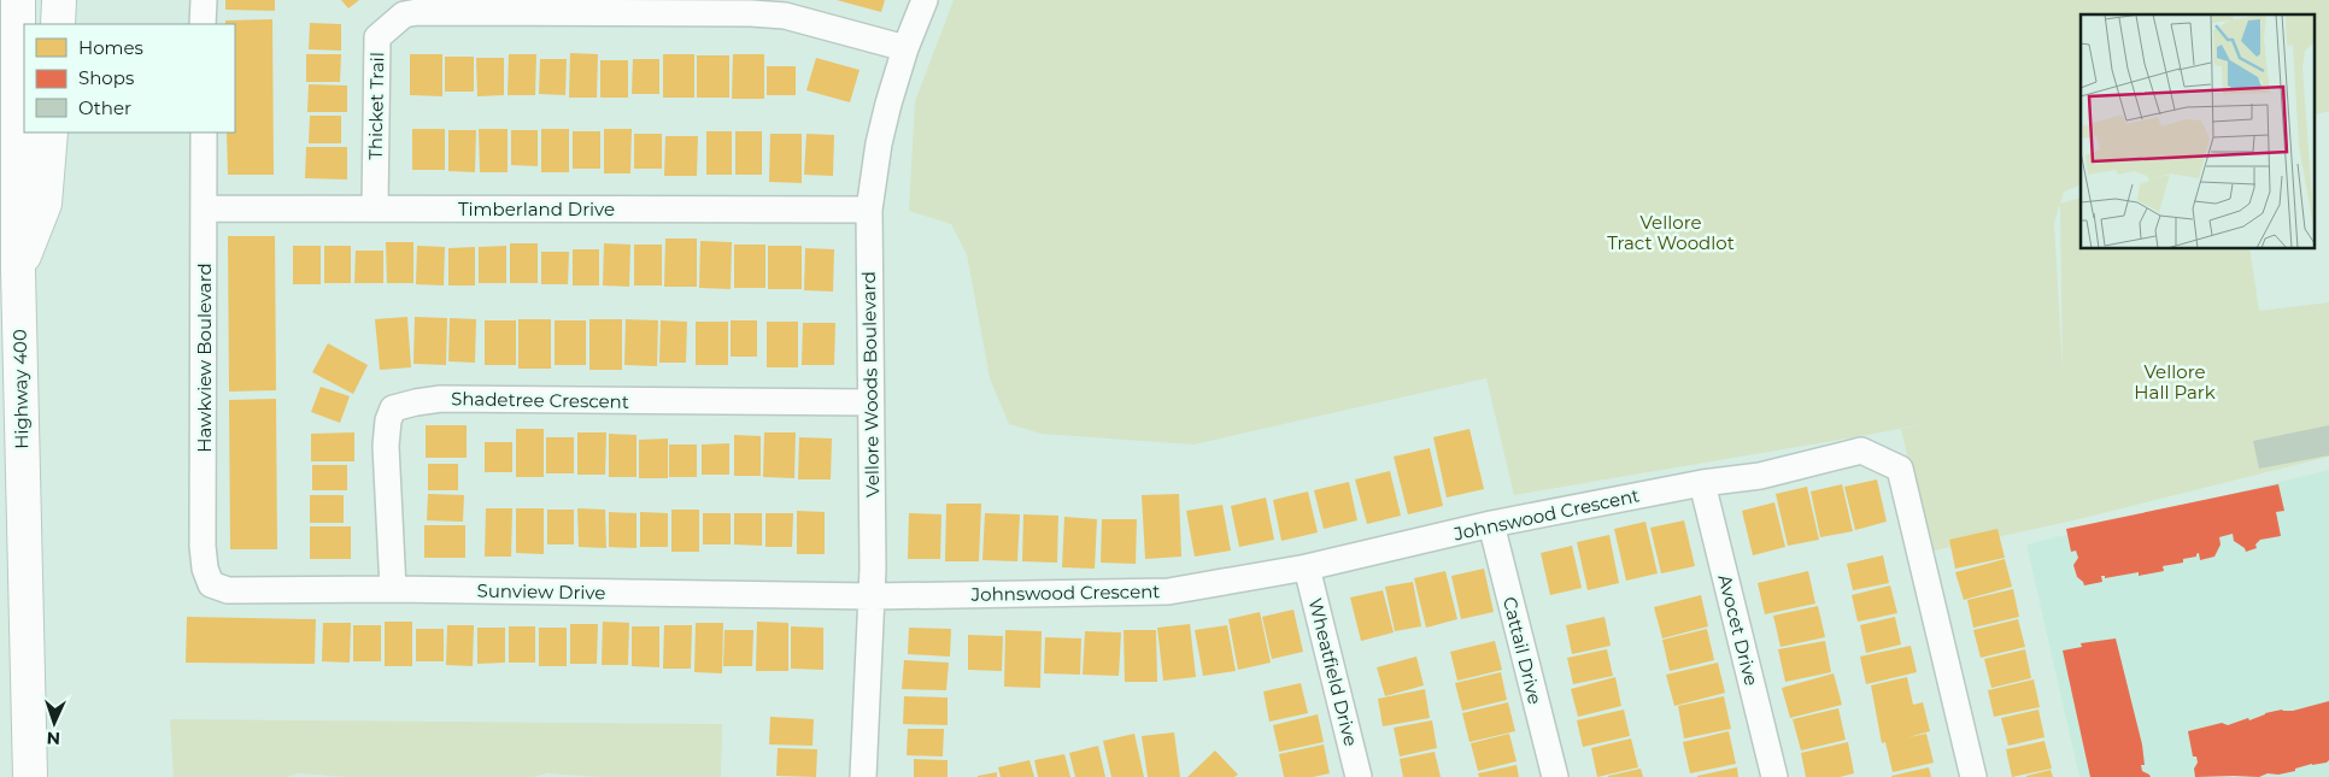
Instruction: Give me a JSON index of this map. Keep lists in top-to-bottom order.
{
  "streets": {
    "highway": ["Highway 400"],
    "street": [
      "Thicket Trail",
      "Timberland Drive",
      "Hawkview Boulevard",
      "Vellore Woods Boulevard",
      "Shadetree Crescent",
      "Johnswood Crescent",
      "Sunview Drive",
      "Avocet Drive",
      "Cattail Drive",
      "Wheatfield Drive"
    ]
  },
  "crossings": [
    ["Thicket Trail", "Timberland Drive"],
    ["Thicket Trail", "Vellore Woods Boulevard"],
    ["Timberland Drive", "Hawkview Boulevard"],
    ["Timberland Drive", "Vellore Woods Boulevard"],
    ["Hawkview Boulevard", "Sunview Drive"],
    ["Vellore Woods Boulevard", "Shadetree Crescent"],
    ["Vellore Woods Boulevard", "Johnswood Crescent"],
    ["Vellore Woods Boulevard", "Sunview Drive"],
    ["Shadetree Crescent", "Sunview Drive"],
    ["Johnswood Crescent", "Sunview Drive"],
    ["Johnswood Crescent", "Avocet Drive"],
    ["Johnswood Crescent", "Cattail Drive"],
    ["Johnswood Crescent", "Wheatfield Drive"]
  ],
  "parks": ["Vellore Tract Woodlot", "Vellore Hall Park"],
  "legend": ["Homes", "Shops", "Other"],
  "north": "bottom"
}
